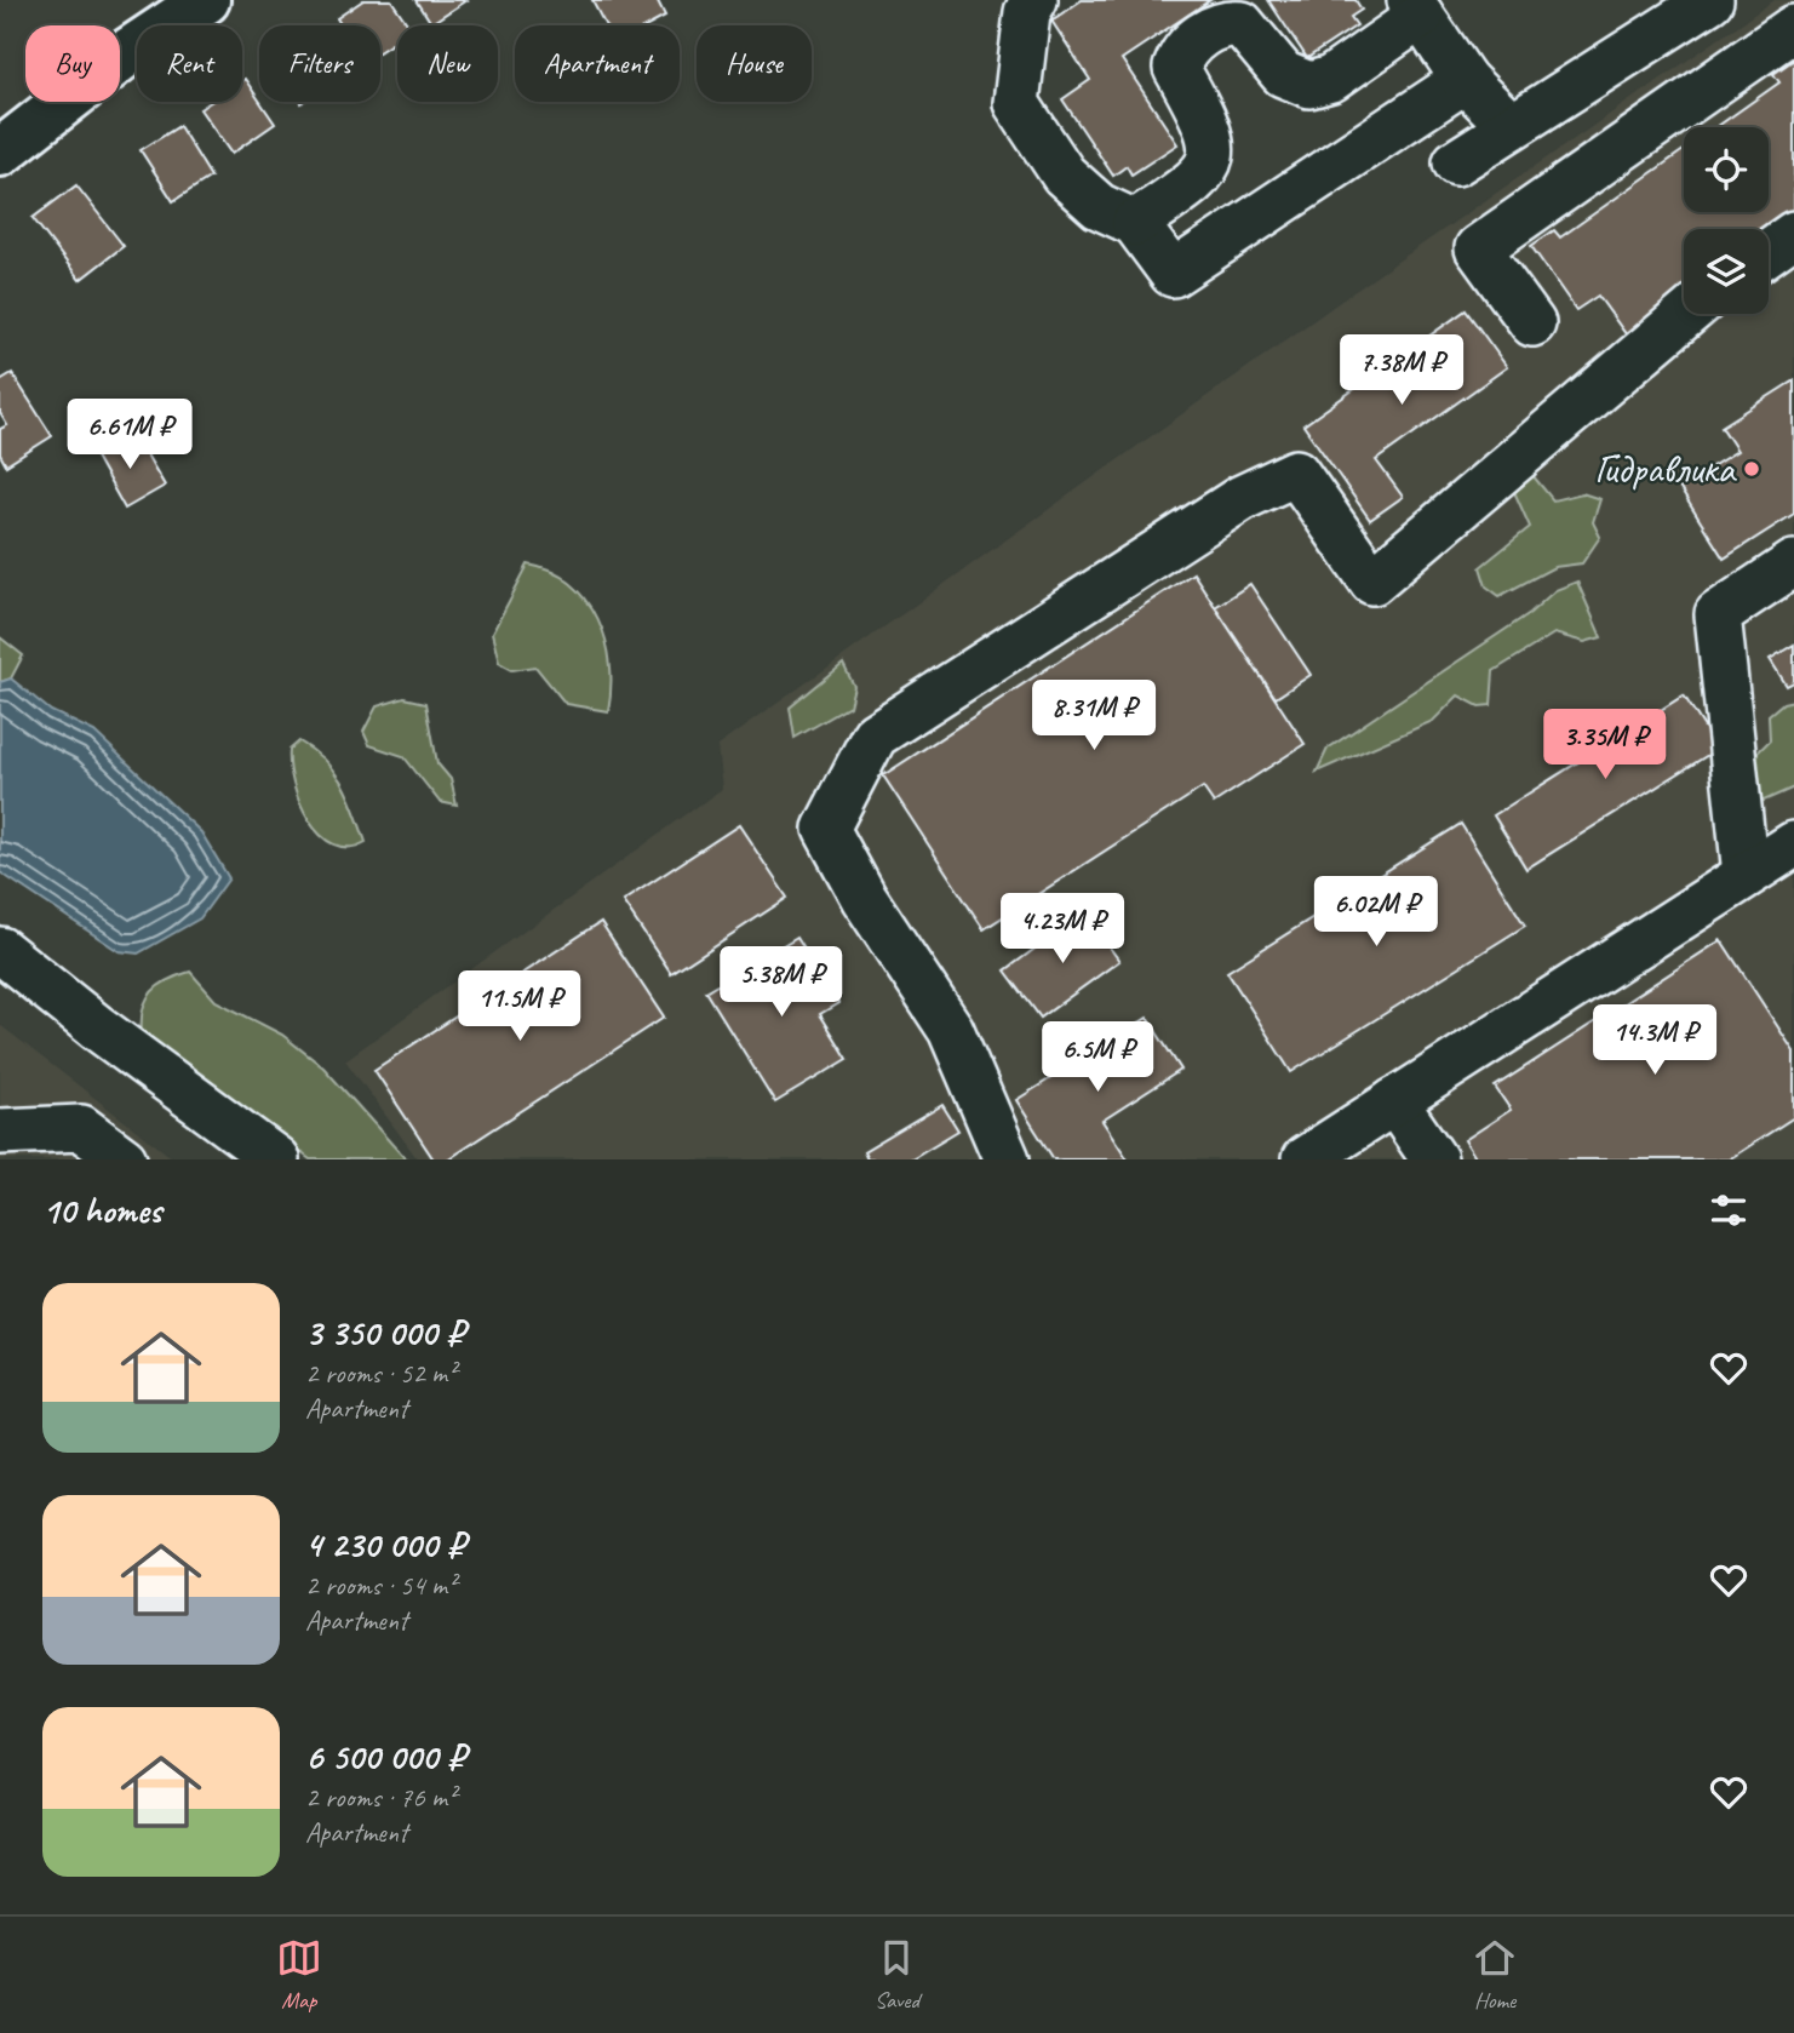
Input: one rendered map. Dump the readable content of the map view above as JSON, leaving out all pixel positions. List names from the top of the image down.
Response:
{
  "places": ["Гидравлика"],
  "page": {
    "chip": [
      "Buy",
      "Rent",
      "Filters",
      "New",
      "Apartment",
      "House"
    ],
    "price": [
      "7.38M ₽",
      "6.61M ₽",
      "8.31M ₽",
      "3.35M ₽",
      "6.02M ₽",
      "4.23M ₽",
      "5.38M ₽",
      "11.5M ₽",
      "14.3M ₽",
      "6.5M ₽"
    ],
    "heading": "10 homes",
    "list": [
      {
        "name": "3 350 000 ₽",
        "note": "2 rooms · 52 m² · Apartment"
      },
      {
        "name": "4 230 000 ₽",
        "note": "2 rooms · 54 m² · Apartment"
      },
      {
        "name": "6 500 000 ₽",
        "note": "2 rooms · 76 m² · Apartment"
      }
    ],
    "tabs": ["Map", "Saved", "Home"]
  }
}
